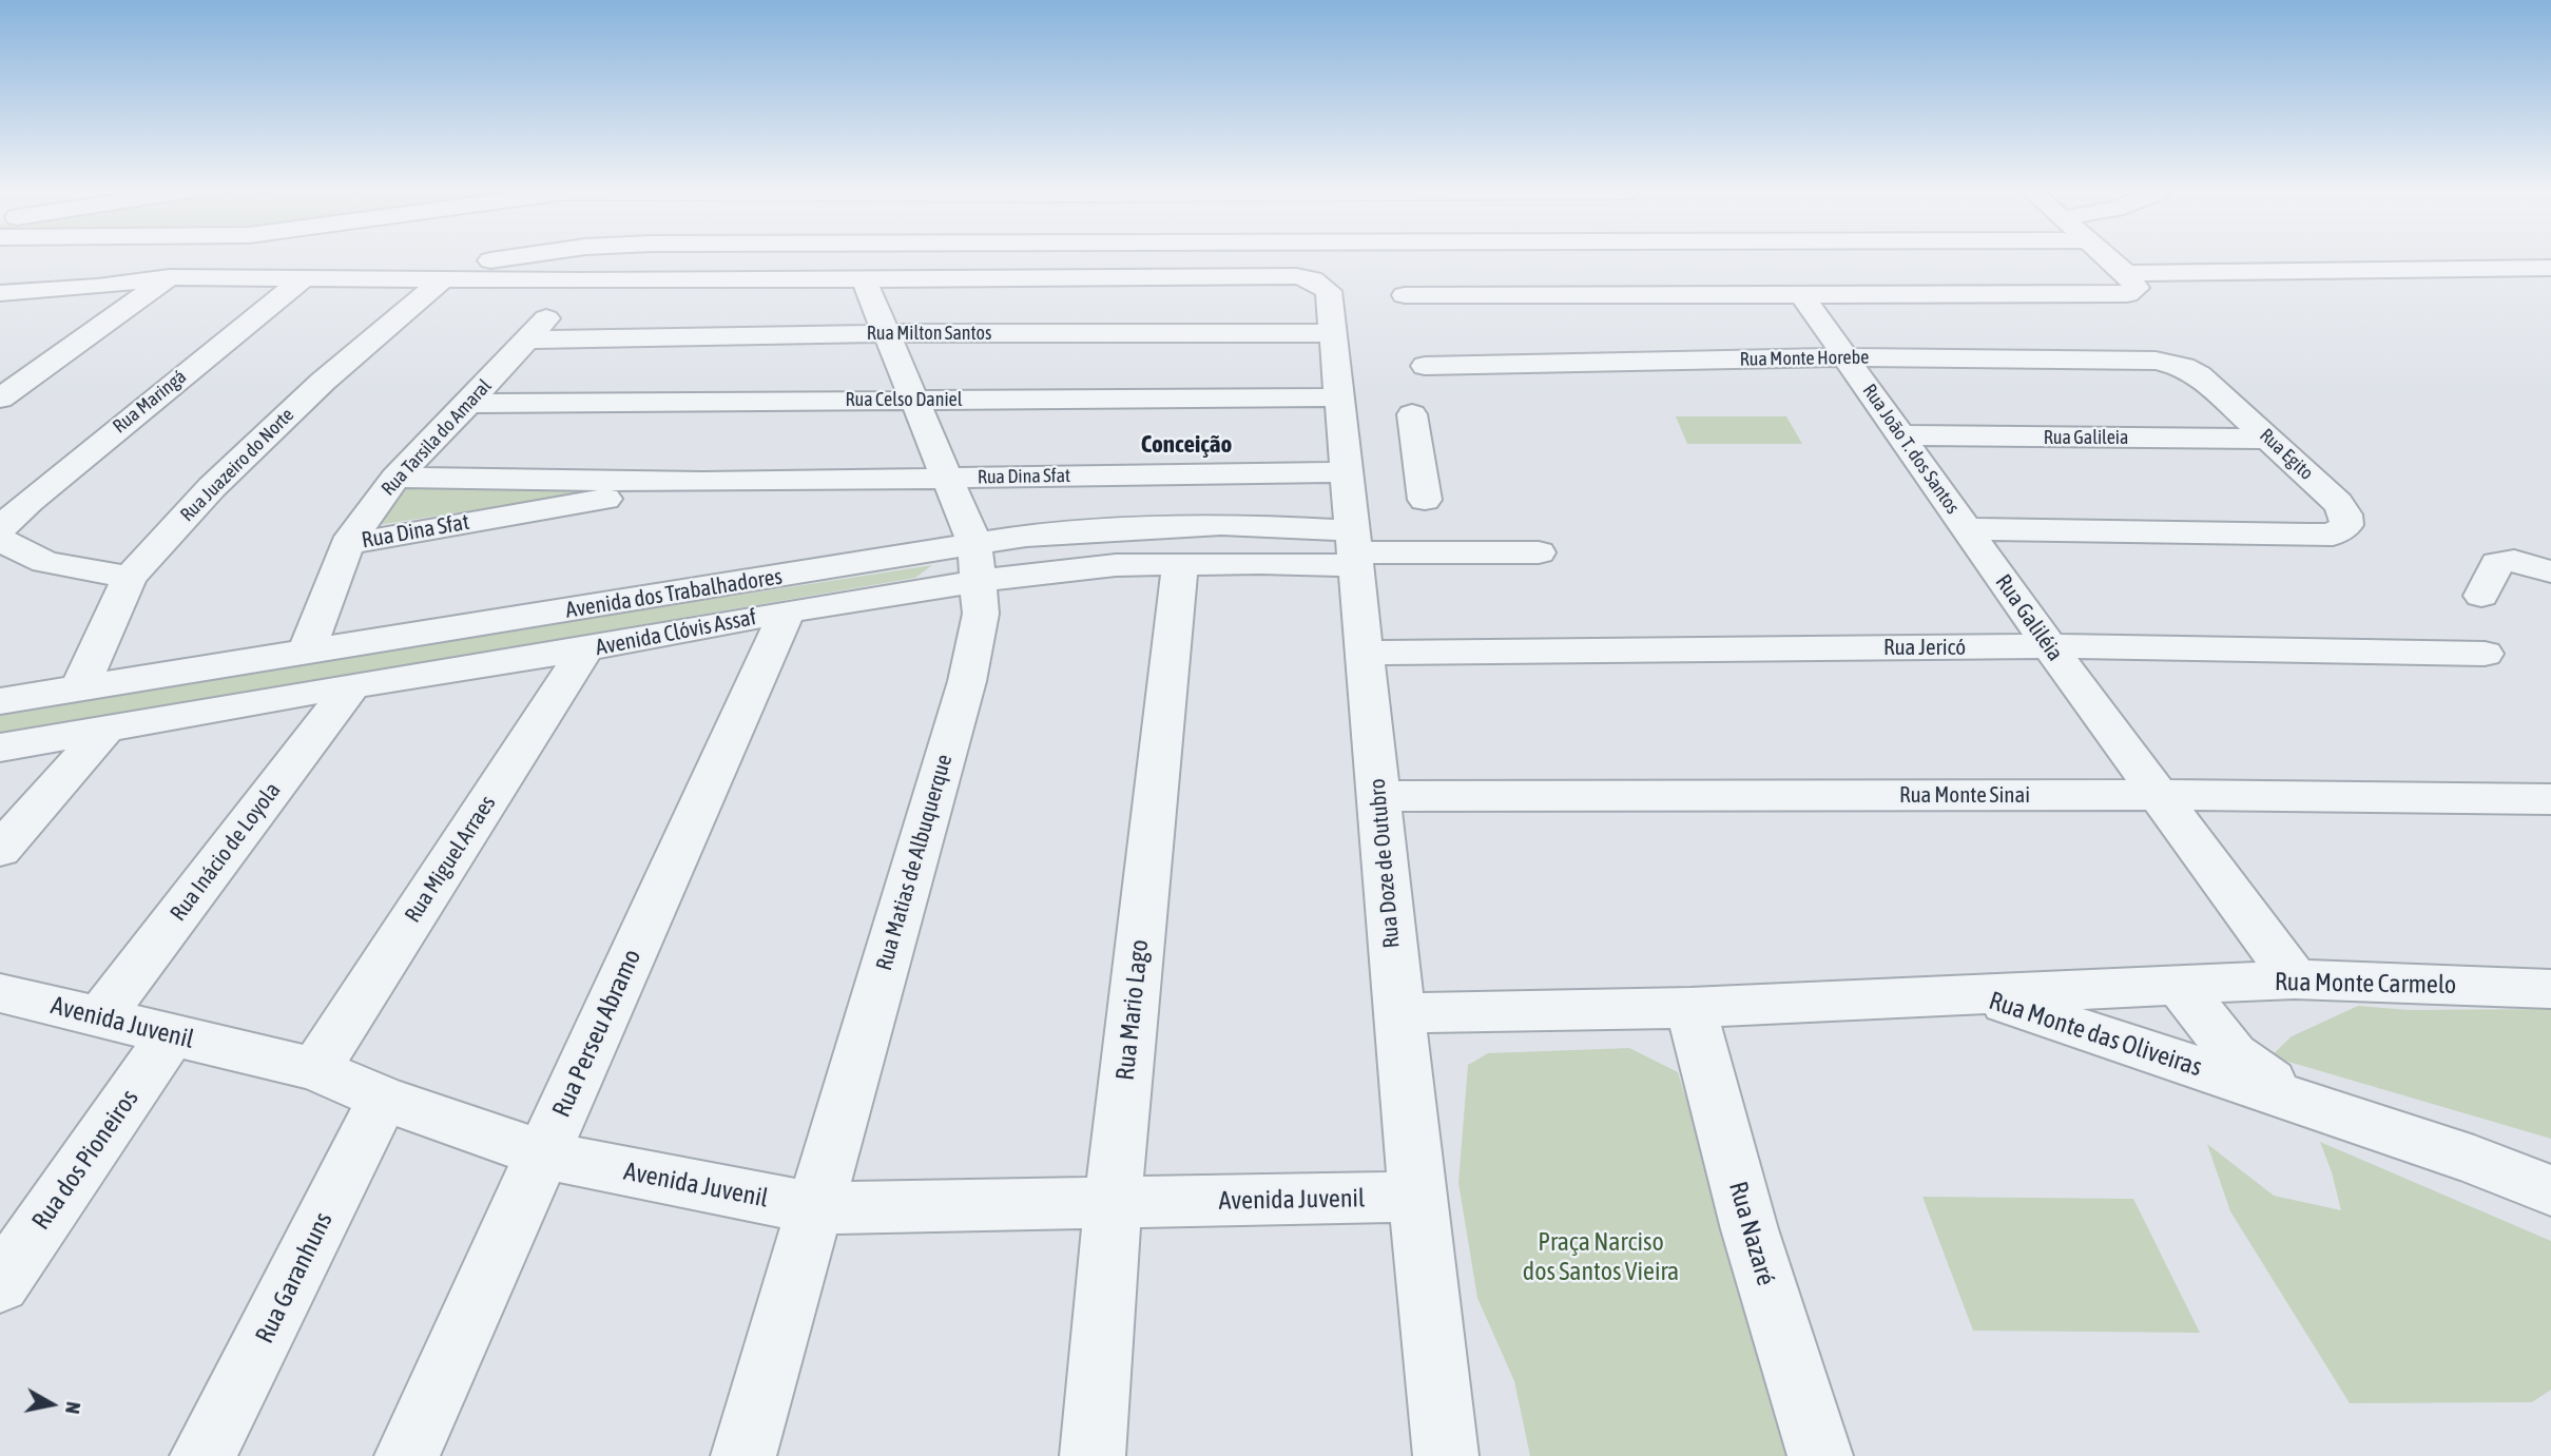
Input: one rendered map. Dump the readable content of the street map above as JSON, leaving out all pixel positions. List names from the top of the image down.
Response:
{
  "streets": {
    "street": [
      "Rua Milton Santos",
      "Rua Monte Horebe",
      "Rua Celso Daniel",
      "Rua Maringá",
      "Rua Tarsila do Amaral",
      "Rua Galileia",
      "Rua João T. dos Santos",
      "Rua Egito",
      "Rua Juazeiro do Norte",
      "Rua Dina Sfat",
      "Avenida dos Trabalhadores",
      "Rua Galiléia",
      "Avenida Clóvis Assaf",
      "Rua Jericó",
      "Rua Monte Sinai",
      "Rua Inácio de Loyola",
      "Rua Miguel Arraes",
      "Rua Matias de Albuquerque",
      "Rua Doze de Outubro",
      "Rua Monte Carmelo",
      "Rua Mario Lago",
      "Avenida Juvenil",
      "Rua Perseu Abramo",
      "Rua Monte das Oliveiras",
      "Rua dos Pioneiros",
      "Rua Nazaré",
      "Rua Garanhuns"
    ]
  },
  "crossings": [
    ["Rua Milton Santos", "Rua Tarsila do Amaral"],
    ["Rua Milton Santos", "Rua Matias de Albuquerque"],
    ["Rua Milton Santos", "Rua Doze de Outubro"],
    ["Rua Monte Horebe", "Rua João T. dos Santos"],
    ["Rua Monte Horebe", "Rua Egito"],
    ["Rua Celso Daniel", "Rua Tarsila do Amaral"],
    ["Rua Celso Daniel", "Rua Matias de Albuquerque"],
    ["Rua Celso Daniel", "Rua Doze de Outubro"],
    ["Rua Tarsila do Amaral", "Rua Dina Sfat"],
    ["Rua Tarsila do Amaral", "Avenida dos Trabalhadores"],
    ["Rua Galileia", "Rua João T. dos Santos"],
    ["Rua Galileia", "Rua Egito"],
    ["Rua João T. dos Santos", "Rua Egito"],
    ["Rua João T. dos Santos", "Rua Galiléia"],
    ["Rua Egito", "Rua Galiléia"],
    ["Rua Juazeiro do Norte", "Avenida dos Trabalhadores"],
    ["Rua Dina Sfat", "Rua Matias de Albuquerque"],
    ["Rua Dina Sfat", "Rua Doze de Outubro"],
    ["Avenida dos Trabalhadores", "Avenida Clóvis Assaf"],
    ["Avenida dos Trabalhadores", "Rua Matias de Albuquerque"],
    ["Avenida dos Trabalhadores", "Rua Doze de Outubro"],
    ["Rua Galiléia", "Rua Jericó"],
    ["Rua Galiléia", "Rua Monte Sinai"],
    ["Rua Galiléia", "Rua Monte Carmelo"],
    ["Avenida Clóvis Assaf", "Rua Inácio de Loyola"],
    ["Avenida Clóvis Assaf", "Rua Miguel Arraes"],
    ["Avenida Clóvis Assaf", "Rua Matias de Albuquerque"],
    ["Avenida Clóvis Assaf", "Rua Doze de Outubro"],
    ["Avenida Clóvis Assaf", "Rua Mario Lago"],
    ["Avenida Clóvis Assaf", "Rua Perseu Abramo"],
    ["Rua Jericó", "Rua Doze de Outubro"],
    ["Rua Monte Sinai", "Rua Doze de Outubro"],
    ["Rua Inácio de Loyola", "Avenida Juvenil"],
    ["Rua Miguel Arraes", "Avenida Juvenil"],
    ["Rua Matias de Albuquerque", "Avenida Juvenil"],
    ["Rua Doze de Outubro", "Avenida Juvenil"],
    ["Rua Doze de Outubro", "Rua Monte das Oliveiras"],
    ["Rua Monte Carmelo", "Rua Monte das Oliveiras"],
    ["Rua Mario Lago", "Avenida Juvenil"],
    ["Avenida Juvenil", "Rua Perseu Abramo"],
    ["Avenida Juvenil", "Rua dos Pioneiros"],
    ["Avenida Juvenil", "Rua Garanhuns"],
    ["Rua Monte das Oliveiras", "Rua Nazaré"]
  ],
  "districts": ["Conceição"],
  "parks": ["Praça Narciso dos Santos Vieira"],
  "north": "right"
}
